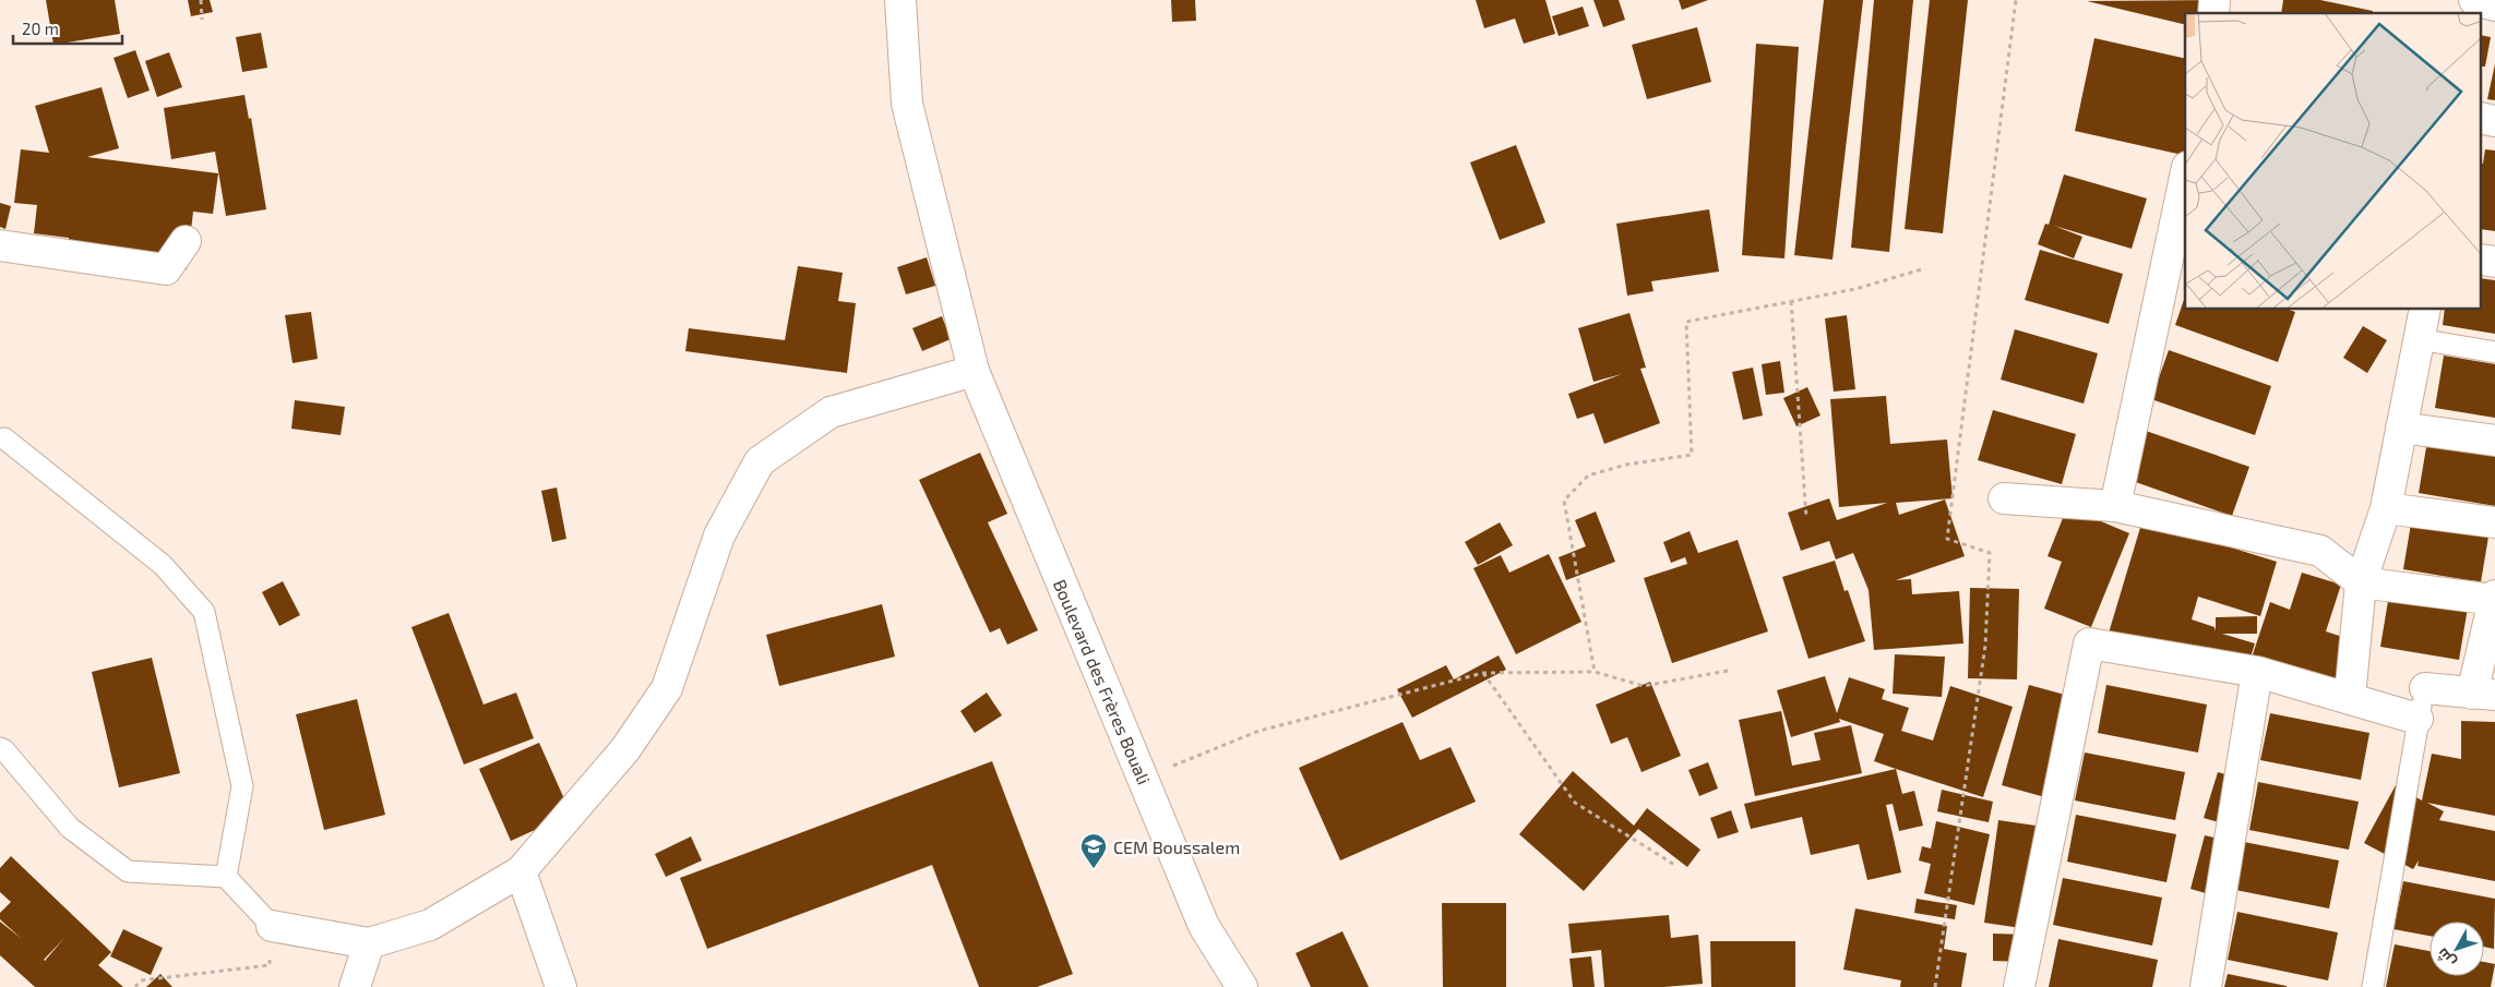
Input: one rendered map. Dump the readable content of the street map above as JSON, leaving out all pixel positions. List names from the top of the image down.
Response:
{
  "streets": {
    "street": ["Boulevard des Frères Bouali"]
  },
  "places": {
    "school or university": ["CEM Boussalem"]
  },
  "scale_bar": "20 m",
  "north": "bottom left"
}
